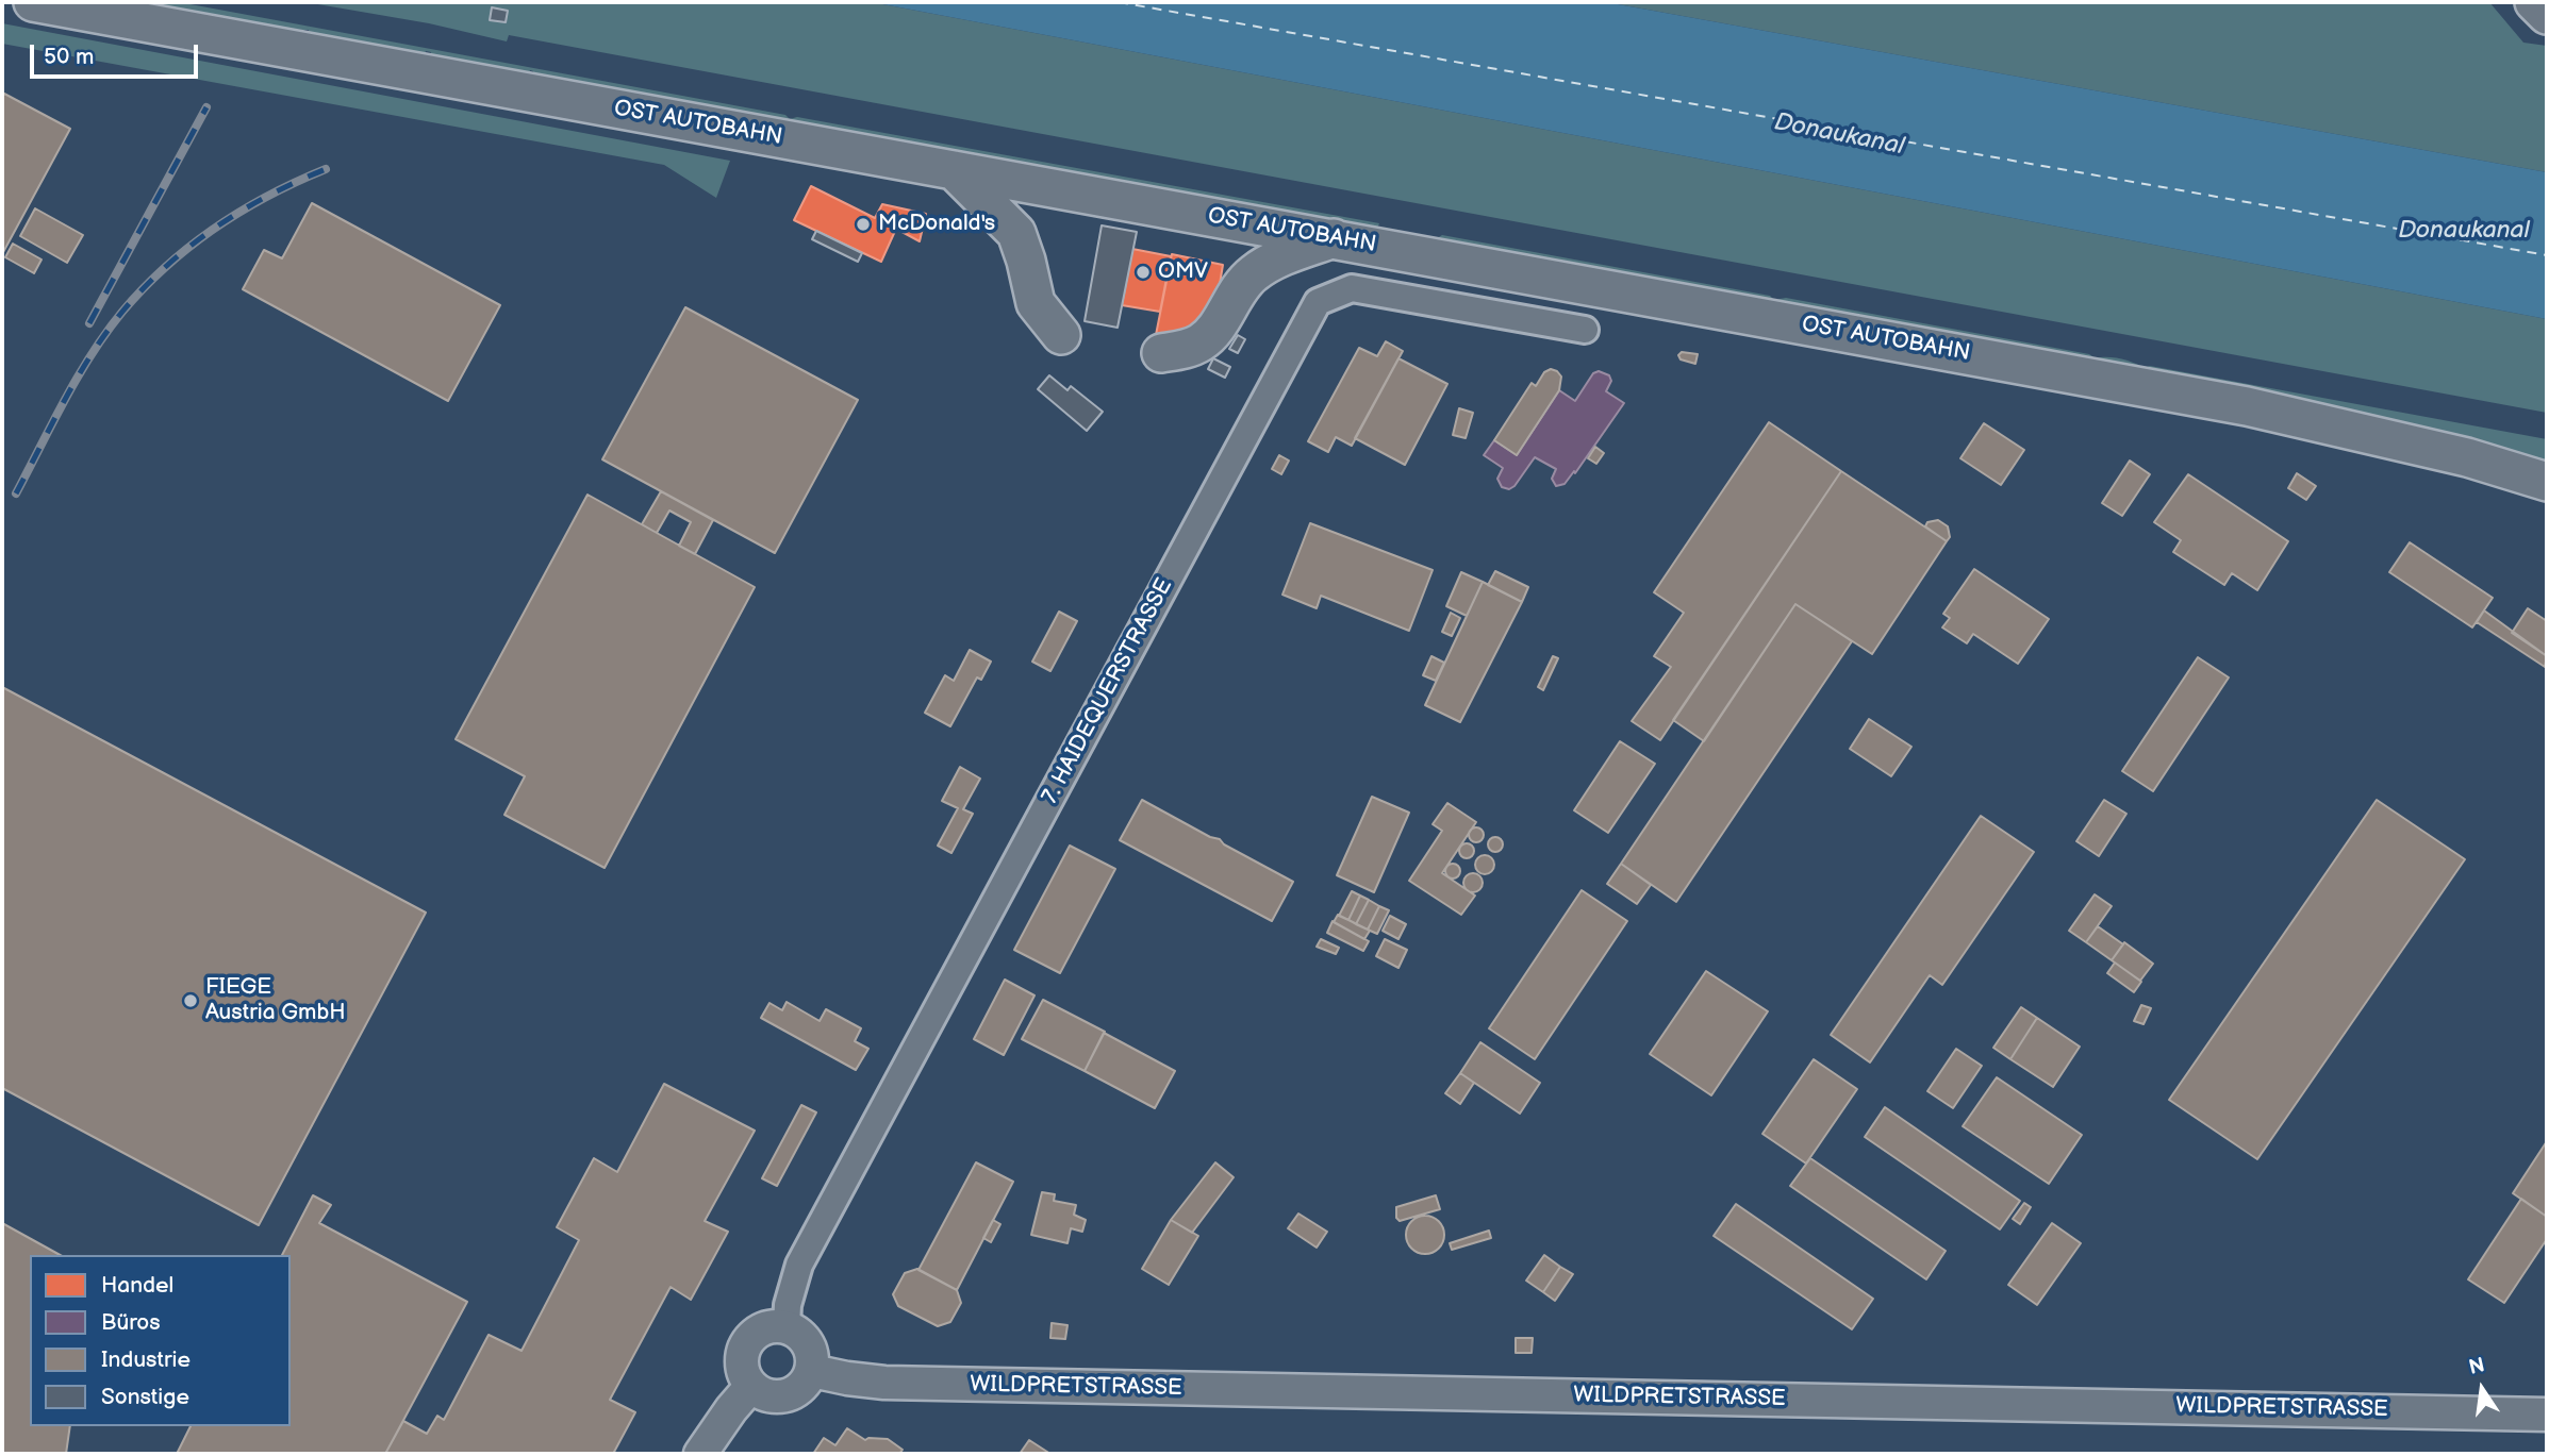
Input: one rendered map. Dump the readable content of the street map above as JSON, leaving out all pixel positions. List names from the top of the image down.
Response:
{
  "streets": {
    "highway": ["OST AUTOBAHN"],
    "main road": ["WILDPRETSTRASSE"],
    "street": ["7. HAIDEQUERSTRASSE"]
  },
  "crossings": [
    ["7. HAIDEQUERSTRASSE", "WILDPRETSTRASSE"]
  ],
  "water": ["Donaukanal"],
  "places": ["McDonald's", "OMV", "FIEGE Austria GmbH"],
  "legend": [
    "Handel",
    "Büros",
    "Industrie",
    "Sonstige"
  ],
  "scale_bar": "50 m",
  "north": "top"
}
